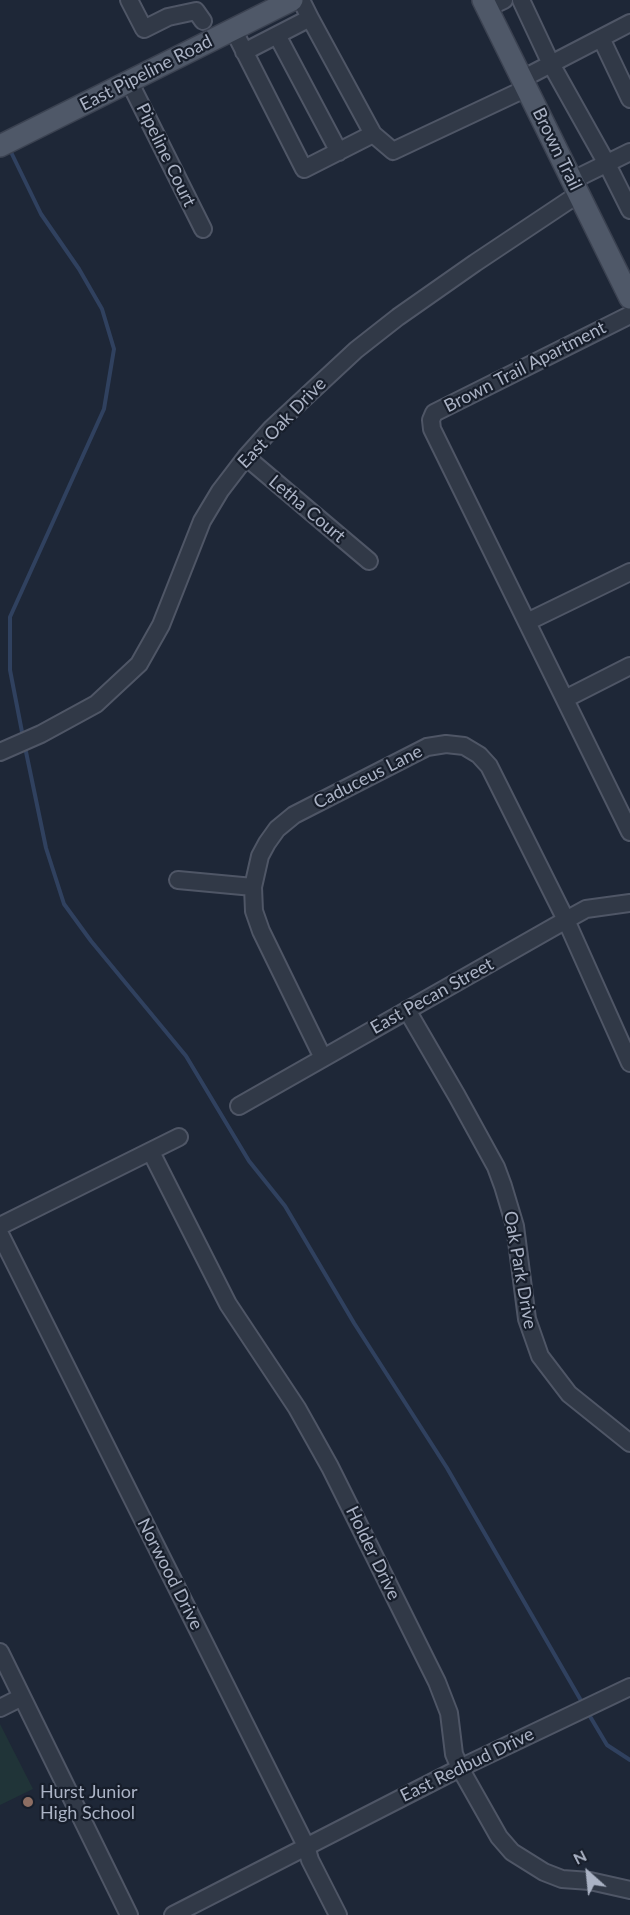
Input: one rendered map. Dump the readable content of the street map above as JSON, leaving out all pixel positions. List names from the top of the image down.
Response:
{
  "streets": {
    "main road": ["East Pipeline Road", "Brown Trail"],
    "street": [
      "Pipeline Court",
      "Brown Trail Apartment",
      "East Oak Drive",
      "Letha Court",
      "Caduceus Lane",
      "East Pecan Street",
      "Oak Park Drive",
      "Holder Drive",
      "Norwood Drive",
      "East Redbud Drive"
    ]
  },
  "crossings": [
    ["East Pipeline Road", "Pipeline Court"],
    ["Brown Trail", "East Oak Drive"],
    ["East Oak Drive", "Letha Court"],
    ["Caduceus Lane", "East Pecan Street"],
    ["East Pecan Street", "Oak Park Drive"],
    ["Holder Drive", "East Redbud Drive"],
    ["Norwood Drive", "East Redbud Drive"]
  ],
  "places": ["Hurst Junior High School"],
  "north": "top left"
}
